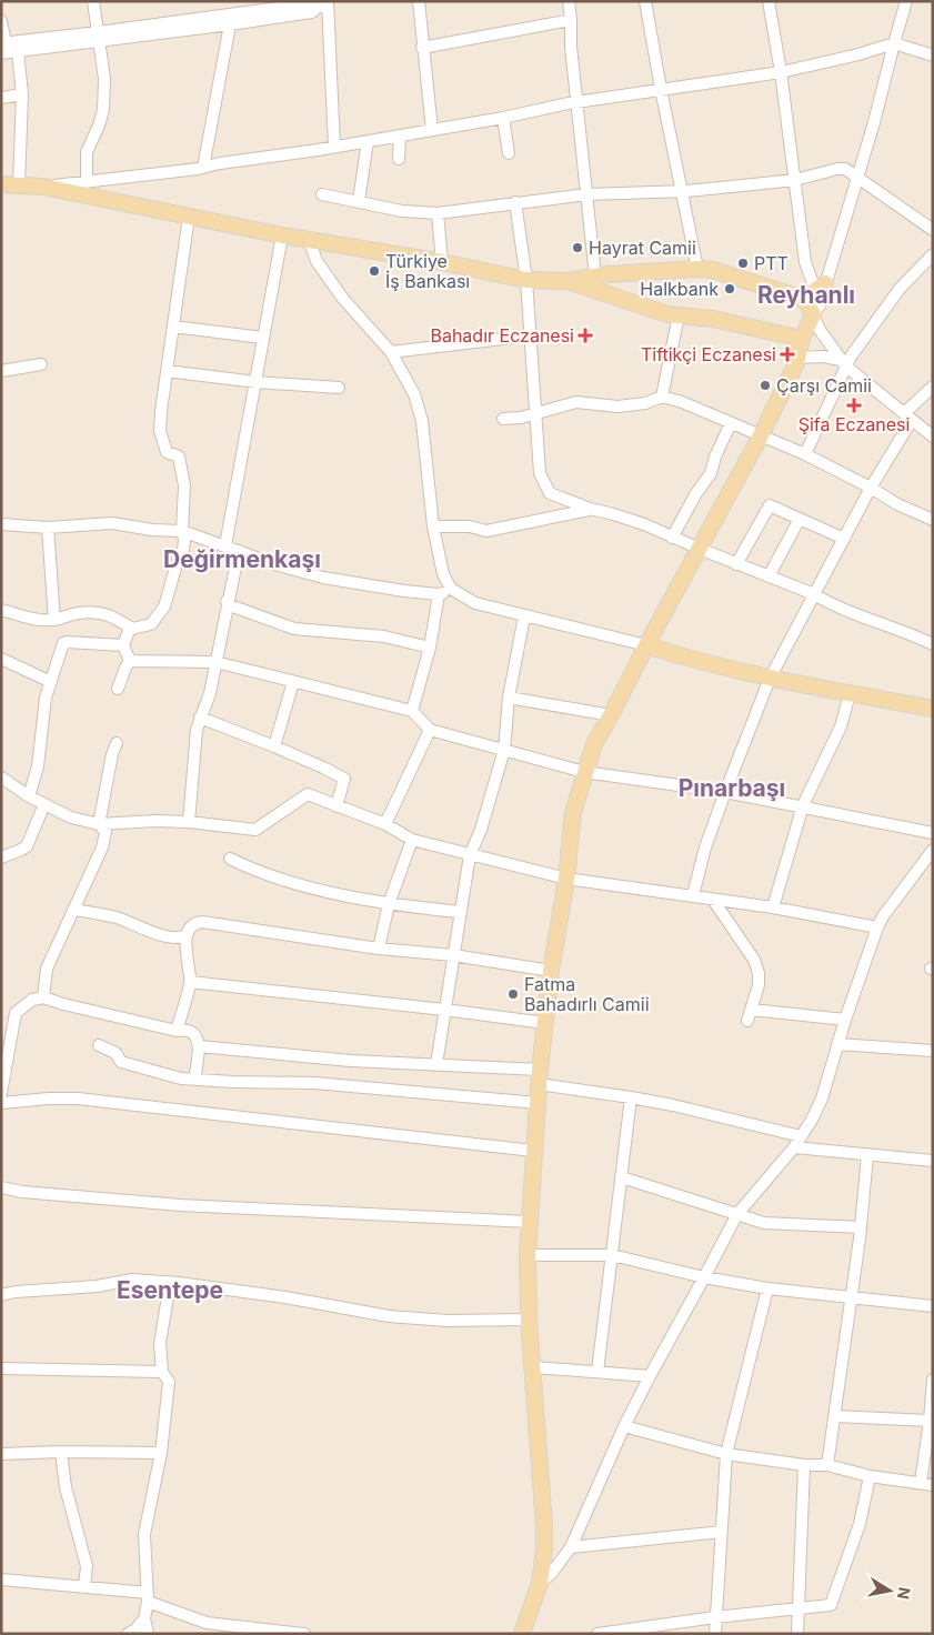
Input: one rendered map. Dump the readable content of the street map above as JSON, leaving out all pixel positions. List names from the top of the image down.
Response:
{
  "districts": [
    "Reyhanlı",
    "Değirmenkaşı",
    "Pınarbaşı",
    "Esentepe"
  ],
  "places": {
    "other": [
      "Hayrat Camii",
      "PTT",
      "Türkiye İş Bankası",
      "Halkbank",
      "Çarşı Camii",
      "Fatma Bahadırlı Camii"
    ],
    "health": ["Bahadır Eczanesi", "Tiftikçi Eczanesi", "Şifa Eczanesi"]
  },
  "north": "right"
}
